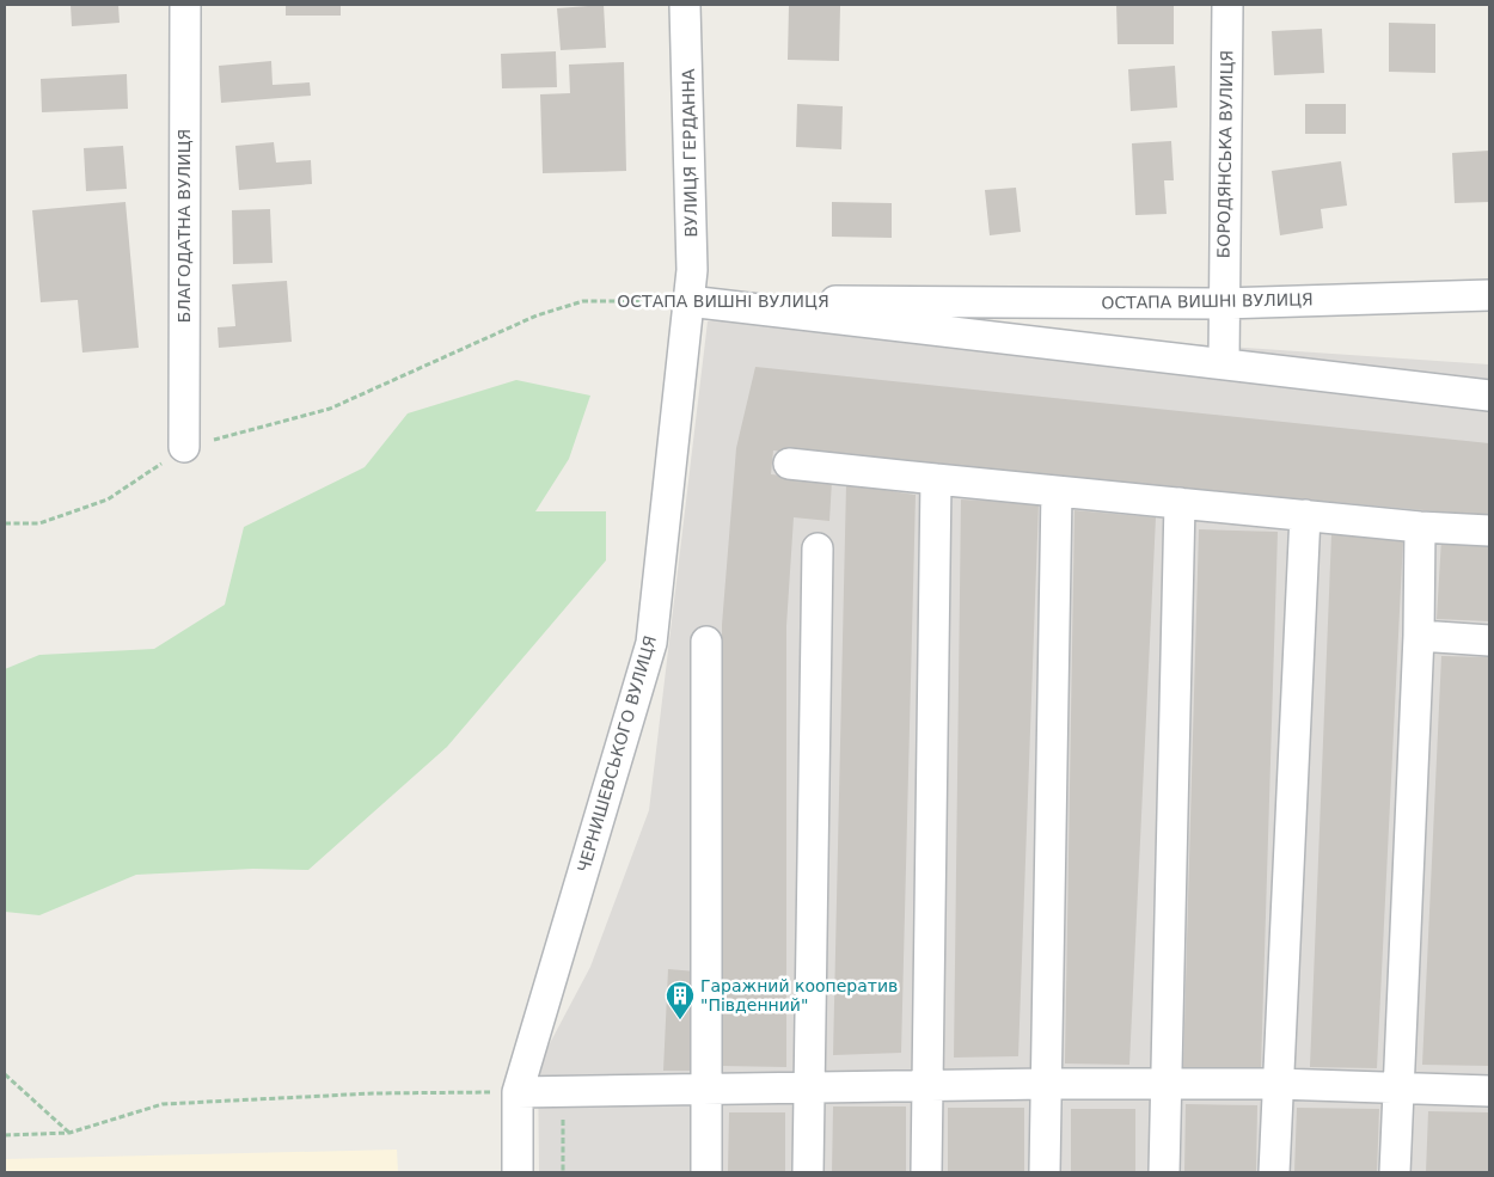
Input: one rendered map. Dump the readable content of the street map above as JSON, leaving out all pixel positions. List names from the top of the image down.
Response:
{
  "streets": {
    "street": [
      "ВУЛИЦЯ ГЕРДАННА",
      "БОРОДЯНСЬКА ВУЛИЦЯ",
      "БЛАГОДАТНА ВУЛИЦЯ",
      "ОСТАПА ВИШНІ ВУЛИЦЯ",
      "ЧЕРНИШЕВСЬКОГО ВУЛИЦЯ"
    ]
  },
  "crossings": [
    ["ВУЛИЦЯ ГЕРДАННА", "ОСТАПА ВИШНІ ВУЛИЦЯ"],
    ["ВУЛИЦЯ ГЕРДАННА", "ЧЕРНИШЕВСЬКОГО ВУЛИЦЯ"],
    ["БОРОДЯНСЬКА ВУЛИЦЯ", "ОСТАПА ВИШНІ ВУЛИЦЯ"],
    ["БЛАГОДАТНА ВУЛИЦЯ", "ОСТАПА ВИШНІ ВУЛИЦЯ"],
    ["ОСТАПА ВИШНІ ВУЛИЦЯ", "ЧЕРНИШЕВСЬКОГО ВУЛИЦЯ"]
  ],
  "places": {
    "building": ["Гаражний кооператив \"Південний\""]
  }
}
